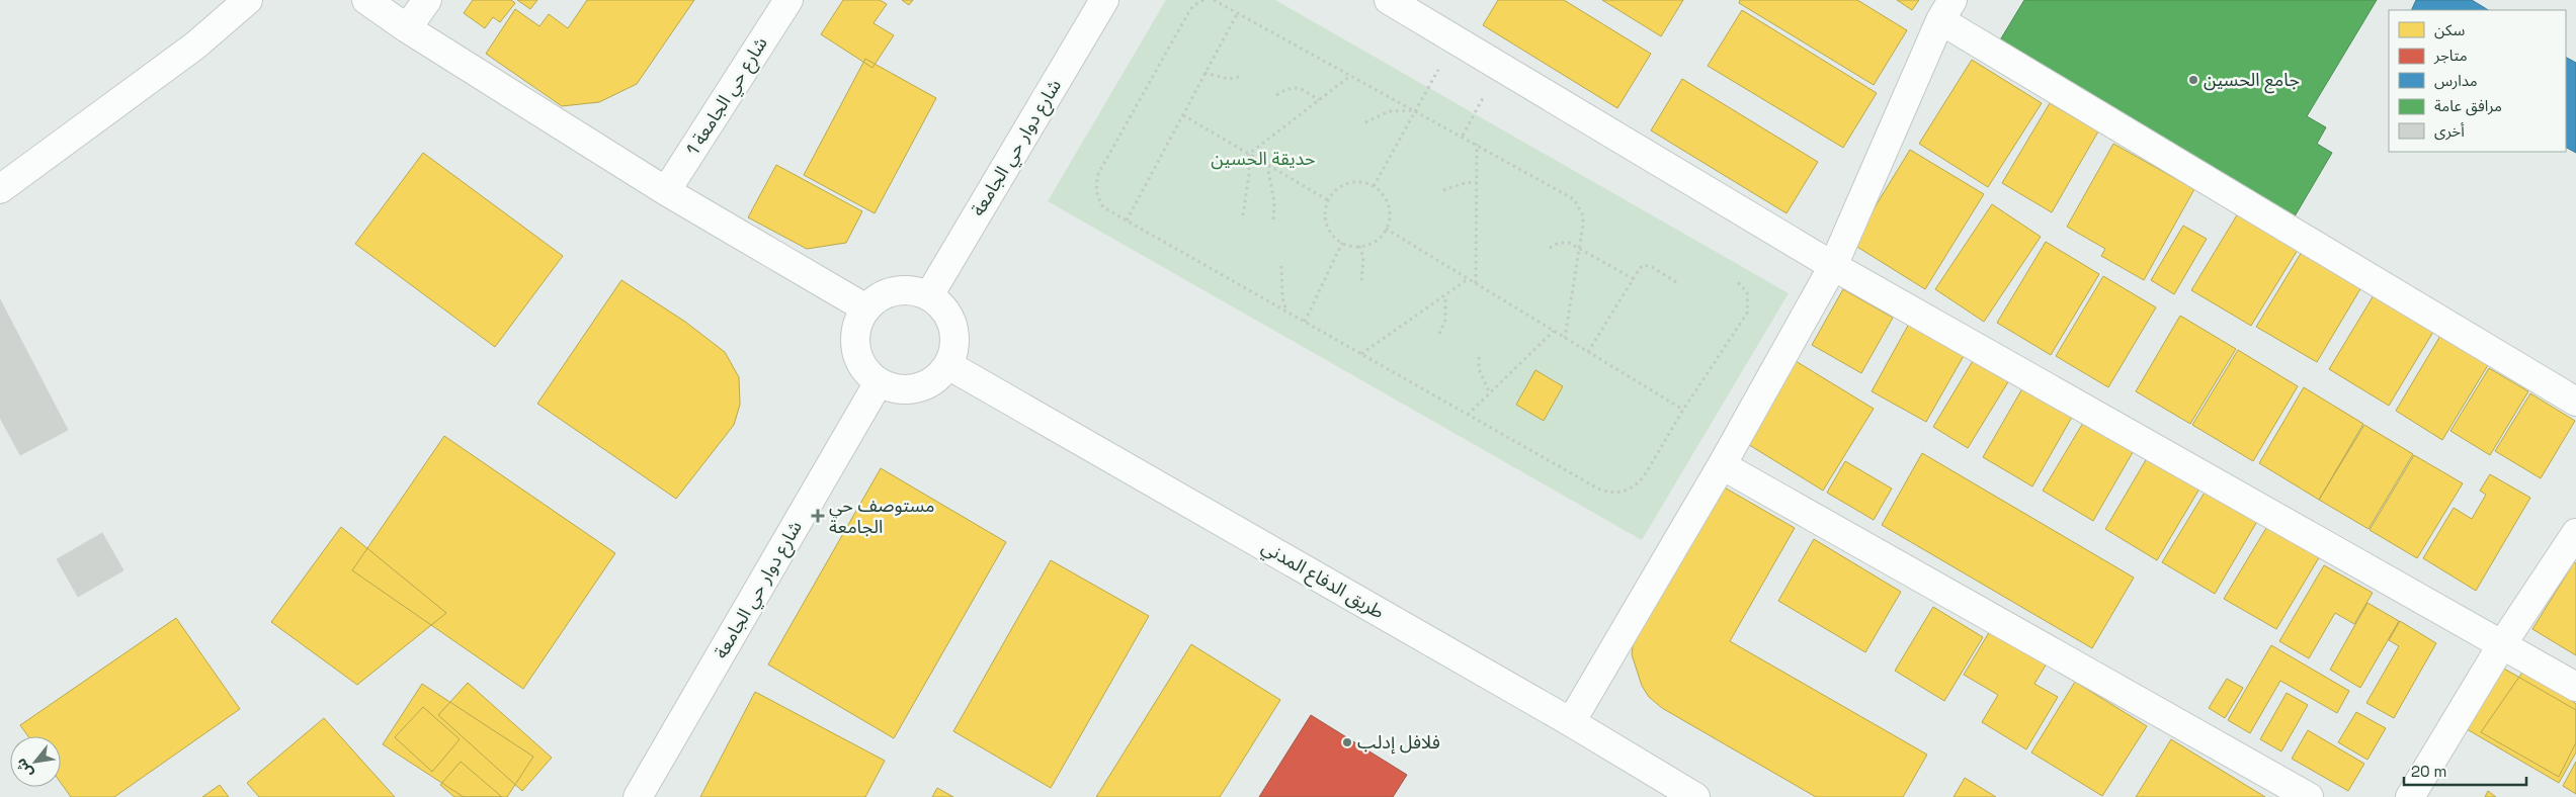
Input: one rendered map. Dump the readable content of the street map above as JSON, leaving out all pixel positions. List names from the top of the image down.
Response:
{
  "streets": {
    "street": ["شارع حي الجامعة 1", "شارع دوار حي الجامعة", "طريق الدفاع المدني"]
  },
  "crossings": [
    ["شارع دوار حي الجامعة", "طريق الدفاع المدني"]
  ],
  "parks": ["حديقة الحسين"],
  "places": {
    "other": ["جامع الحسين", "فلافل إدلب"],
    "health": ["مستوصف حي الجامعة"]
  },
  "legend": [
    "سكن",
    "متاجر",
    "مدارس",
    "مرافق عامة",
    "أخرى"
  ],
  "scale_bar": "20 m",
  "north": "bottom left"
}
